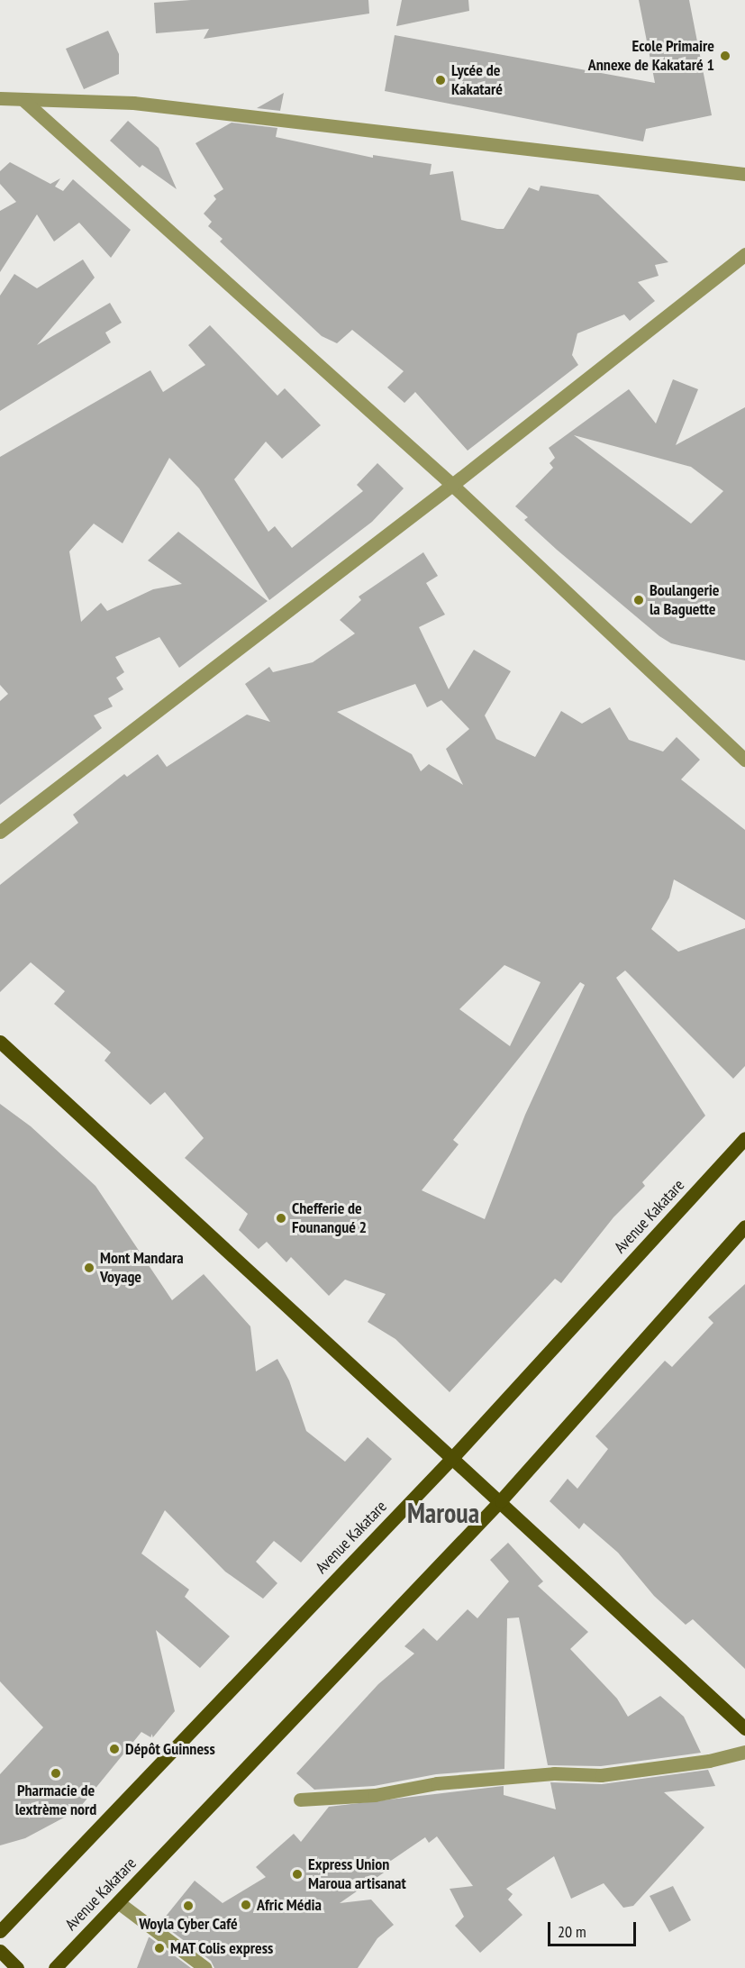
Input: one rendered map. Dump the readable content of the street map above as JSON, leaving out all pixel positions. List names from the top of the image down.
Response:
{
  "streets": {
    "main road": ["Avenue Kakatare"]
  },
  "districts": ["Maroua"],
  "places": [
    "Ecole Primaire Annexe de Kakataré 1",
    "Lycée de Kakataré",
    "Boulangerie la Baguette",
    "Chefferie de Founangué 2",
    "Mont Mandara Voyage",
    "Dépôt Guinness",
    "Pharmacie de lextrème nord",
    "Express Union Maroua artisanat",
    "Afric Média",
    "Woyla Cyber Café",
    "MAT Colis express"
  ],
  "scale_bar": "20 m"
}
